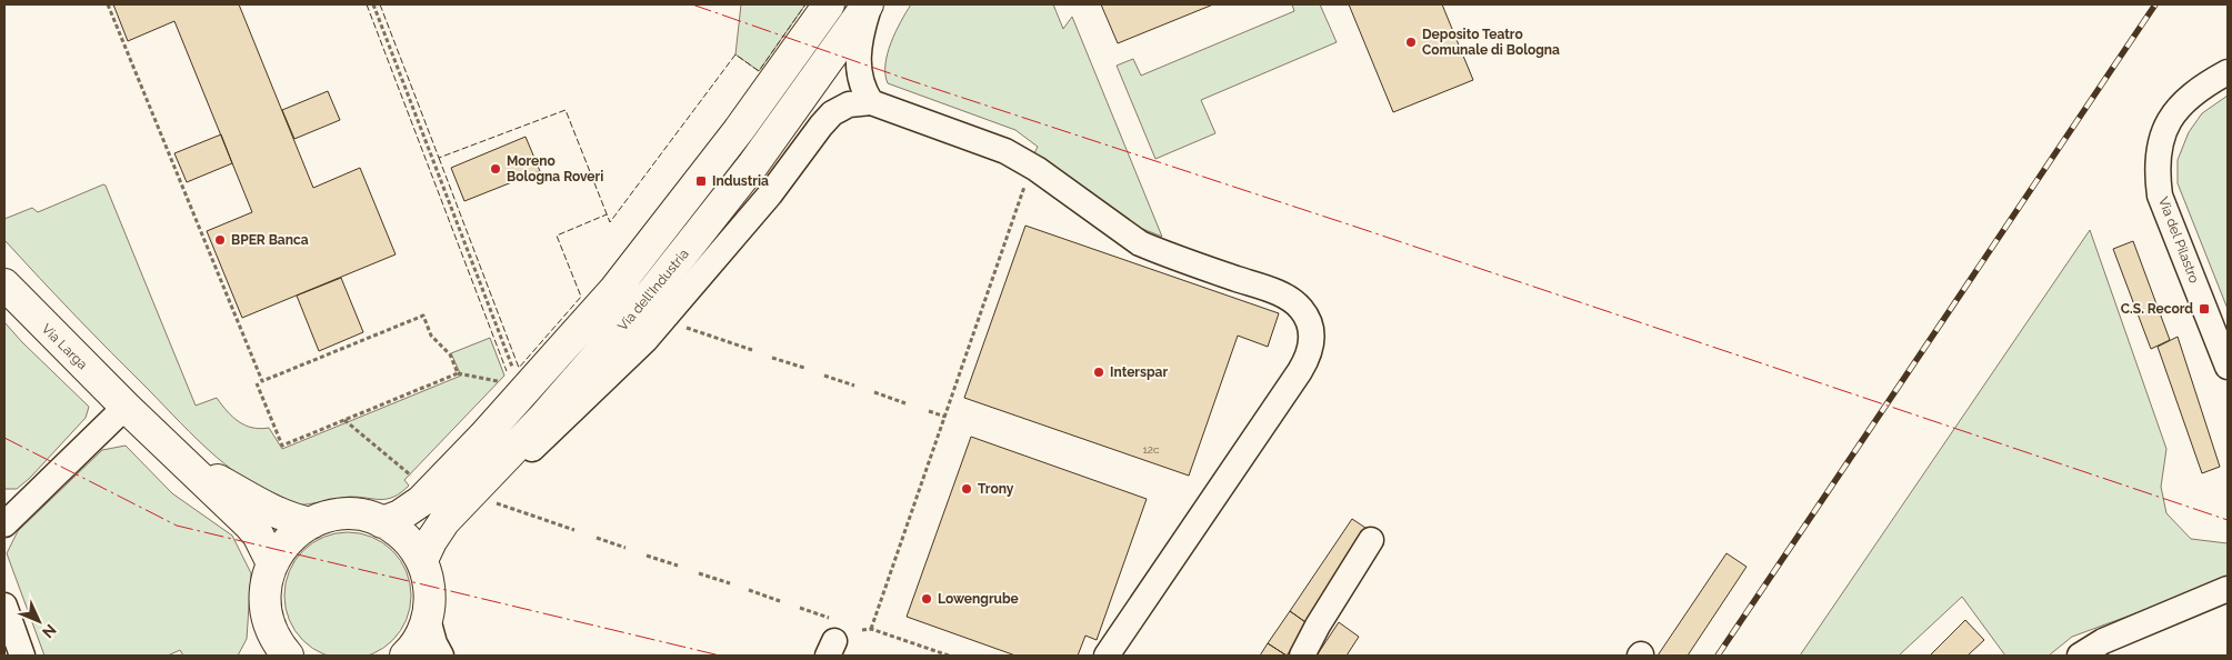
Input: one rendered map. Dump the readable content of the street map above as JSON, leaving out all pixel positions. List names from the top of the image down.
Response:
{
  "streets": {
    "main road": ["Via dell'Industria", "Via Larga"],
    "street": ["Via del Pilastro"]
  },
  "places": {
    "other": [
      "Deposito Teatro Comunale di Bologna",
      "Moreno Bologna Roveri",
      "BPER Banca",
      "Interspar",
      "Trony",
      "Lowengrube"
    ],
    "transit": ["Industria", "C.S. Record"]
  },
  "house_numbers": ["12c"],
  "north": "bottom right"
}
